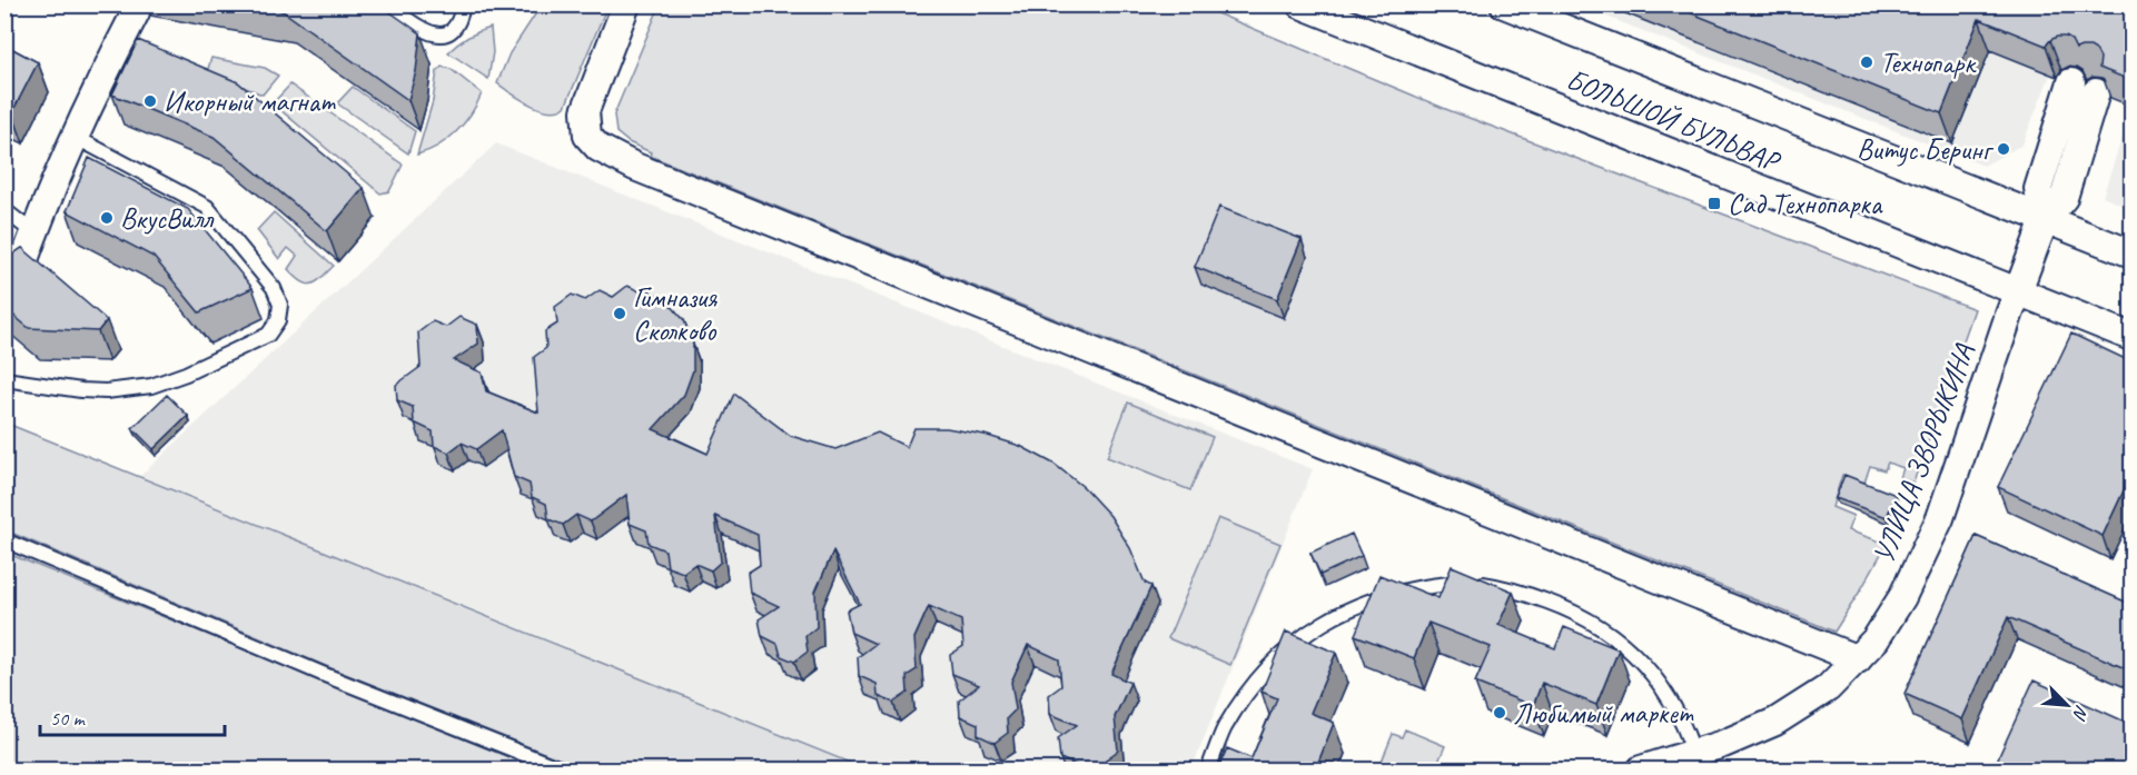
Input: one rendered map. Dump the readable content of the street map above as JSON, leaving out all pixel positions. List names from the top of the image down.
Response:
{
  "streets": {
    "street": ["БОЛЬШОЙ БУЛЬВАР", "УЛИЦА ЗВОРЫКИНА"]
  },
  "crossings": [
    ["БОЛЬШОЙ БУЛЬВАР", "УЛИЦА ЗВОРЫКИНА"]
  ],
  "places": {
    "other": [
      "Технопарк",
      "Икорный магнат",
      "Витус Беринг",
      "ВкусВилл",
      "Гимназия Сколково",
      "Любимый маркет"
    ],
    "transit": ["Сад Технопарка"]
  },
  "scale_bar": "50 m",
  "north": "bottom right"
}
